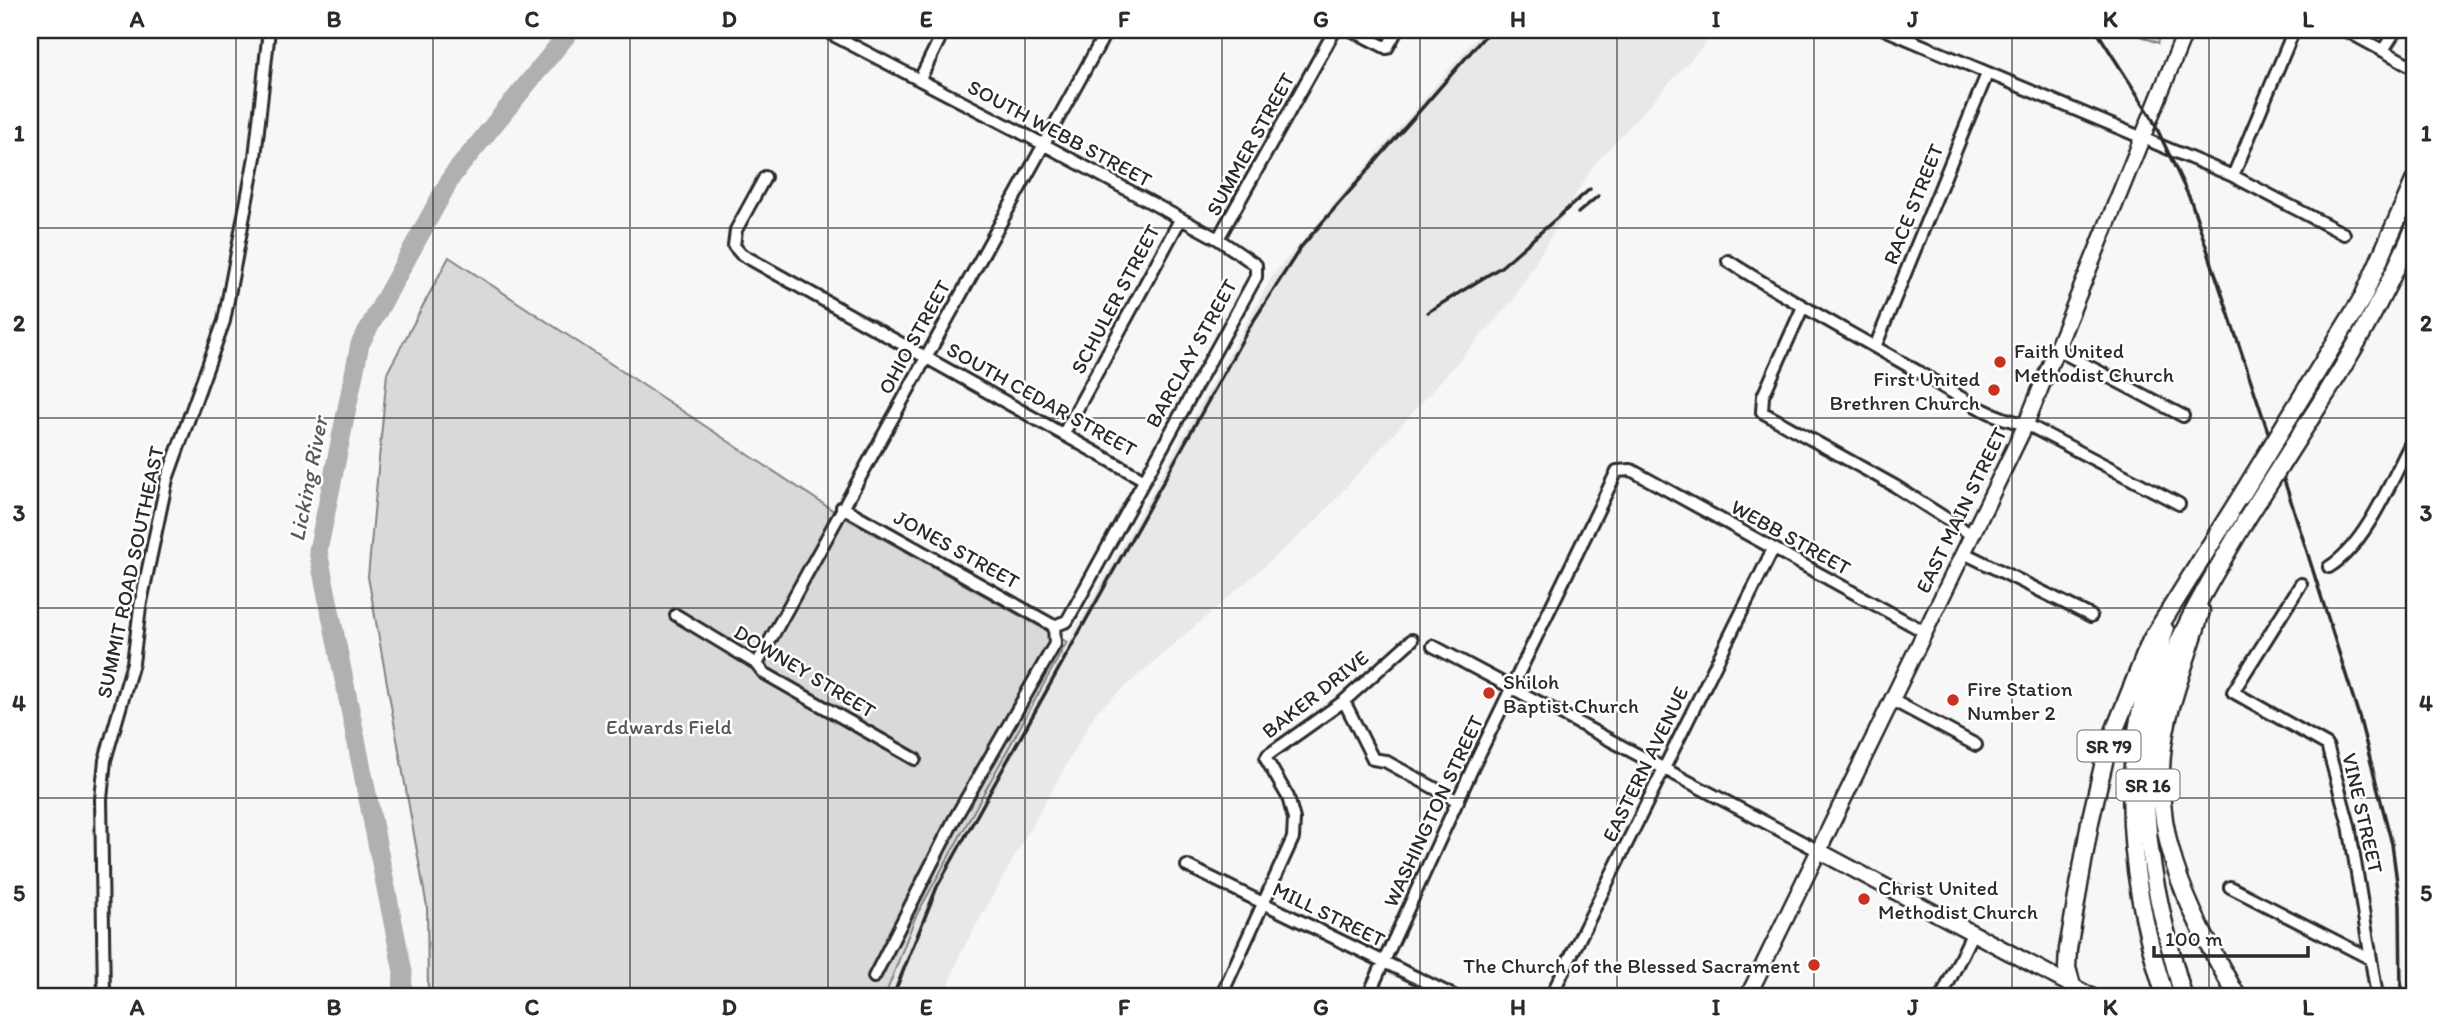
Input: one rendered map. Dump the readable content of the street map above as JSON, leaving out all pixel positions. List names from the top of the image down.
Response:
{
  "streets": {
    "highway": ["SR 79", "SR 16"],
    "main road": ["EAST MAIN STREET"],
    "street": [
      "SOUTH WEBB STREET",
      "SUMMER STREET",
      "RACE STREET",
      "SCHULER STREET",
      "OHIO STREET",
      "BARCLAY STREET",
      "SOUTH CEDAR STREET",
      "WEBB STREET",
      "JONES STREET",
      "SUMMIT ROAD SOUTHEAST",
      "DOWNEY STREET",
      "BAKER DRIVE",
      "EASTERN AVENUE",
      "WASHINGTON STREET",
      "VINE STREET",
      "MILL STREET"
    ]
  },
  "crossings": [
    ["SOUTH WEBB STREET", "SUMMER STREET"],
    ["SOUTH WEBB STREET", "SCHULER STREET"],
    ["SOUTH WEBB STREET", "OHIO STREET"],
    ["SOUTH WEBB STREET", "BARCLAY STREET"],
    ["SCHULER STREET", "SOUTH CEDAR STREET"],
    ["OHIO STREET", "SOUTH CEDAR STREET"],
    ["OHIO STREET", "JONES STREET"],
    ["OHIO STREET", "DOWNEY STREET"],
    ["BARCLAY STREET", "SOUTH CEDAR STREET"],
    ["BARCLAY STREET", "JONES STREET"],
    ["EAST MAIN STREET", "WEBB STREET"],
    ["WEBB STREET", "EASTERN AVENUE"],
    ["WEBB STREET", "WASHINGTON STREET"],
    ["BAKER DRIVE", "MILL STREET"],
    ["SR 79", "SR 16"],
    ["WASHINGTON STREET", "MILL STREET"]
  ],
  "water": ["Licking River"],
  "parks": ["Edwards Field"],
  "places": [
    "Faith United Methodist Church",
    "First United Brethren Church",
    "Shiloh Baptist Church",
    "Fire Station Number 2",
    "Christ United Methodist Church",
    "The Church of the Blessed Sacrament"
  ],
  "scale_bar": "100 m",
  "grid": {
    "columns": [
      "A",
      "B",
      "C",
      "D",
      "E",
      "F",
      "G",
      "H",
      "I",
      "J",
      "K",
      "L"
    ],
    "rows": [
      "1",
      "2",
      "3",
      "4",
      "5"
    ]
  }
}
